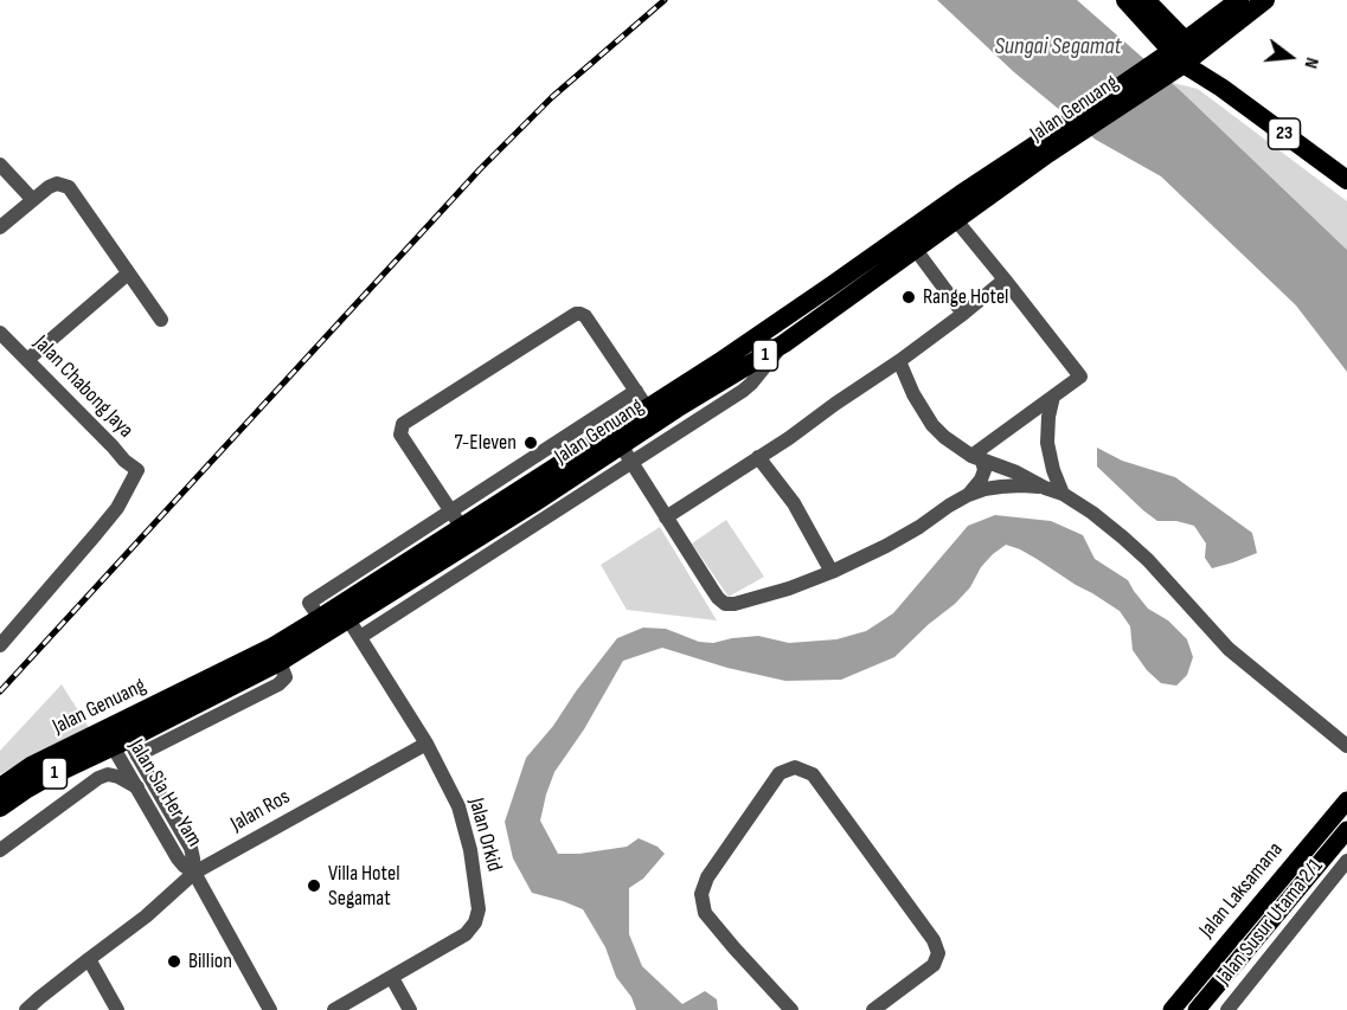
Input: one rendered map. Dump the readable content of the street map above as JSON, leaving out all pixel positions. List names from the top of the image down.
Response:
{
  "streets": {
    "highway": ["Jalan Genuang", "23", "1"],
    "main road": ["Jalan Laksamana"],
    "street": [
      "Jalan Chabong Jaya",
      "Jalan Sia Her Yam",
      "Jalan Ros",
      "Jalan Orkid",
      "Jalan Susur Utama 2/1"
    ]
  },
  "crossings": [
    ["Jalan Genuang", "23"],
    ["Jalan Genuang", "1"],
    ["Jalan Genuang", "Jalan Sia Her Yam"],
    ["Jalan Genuang", "Jalan Orkid"],
    ["23", "1"],
    ["Jalan Sia Her Yam", "Jalan Ros"],
    ["Jalan Ros", "Jalan Orkid"]
  ],
  "water": ["Sungai Segamat"],
  "places": [
    "Range Hotel",
    "7-Eleven",
    "Villa Hotel Segamat",
    "Billion"
  ],
  "north": "right"
}
